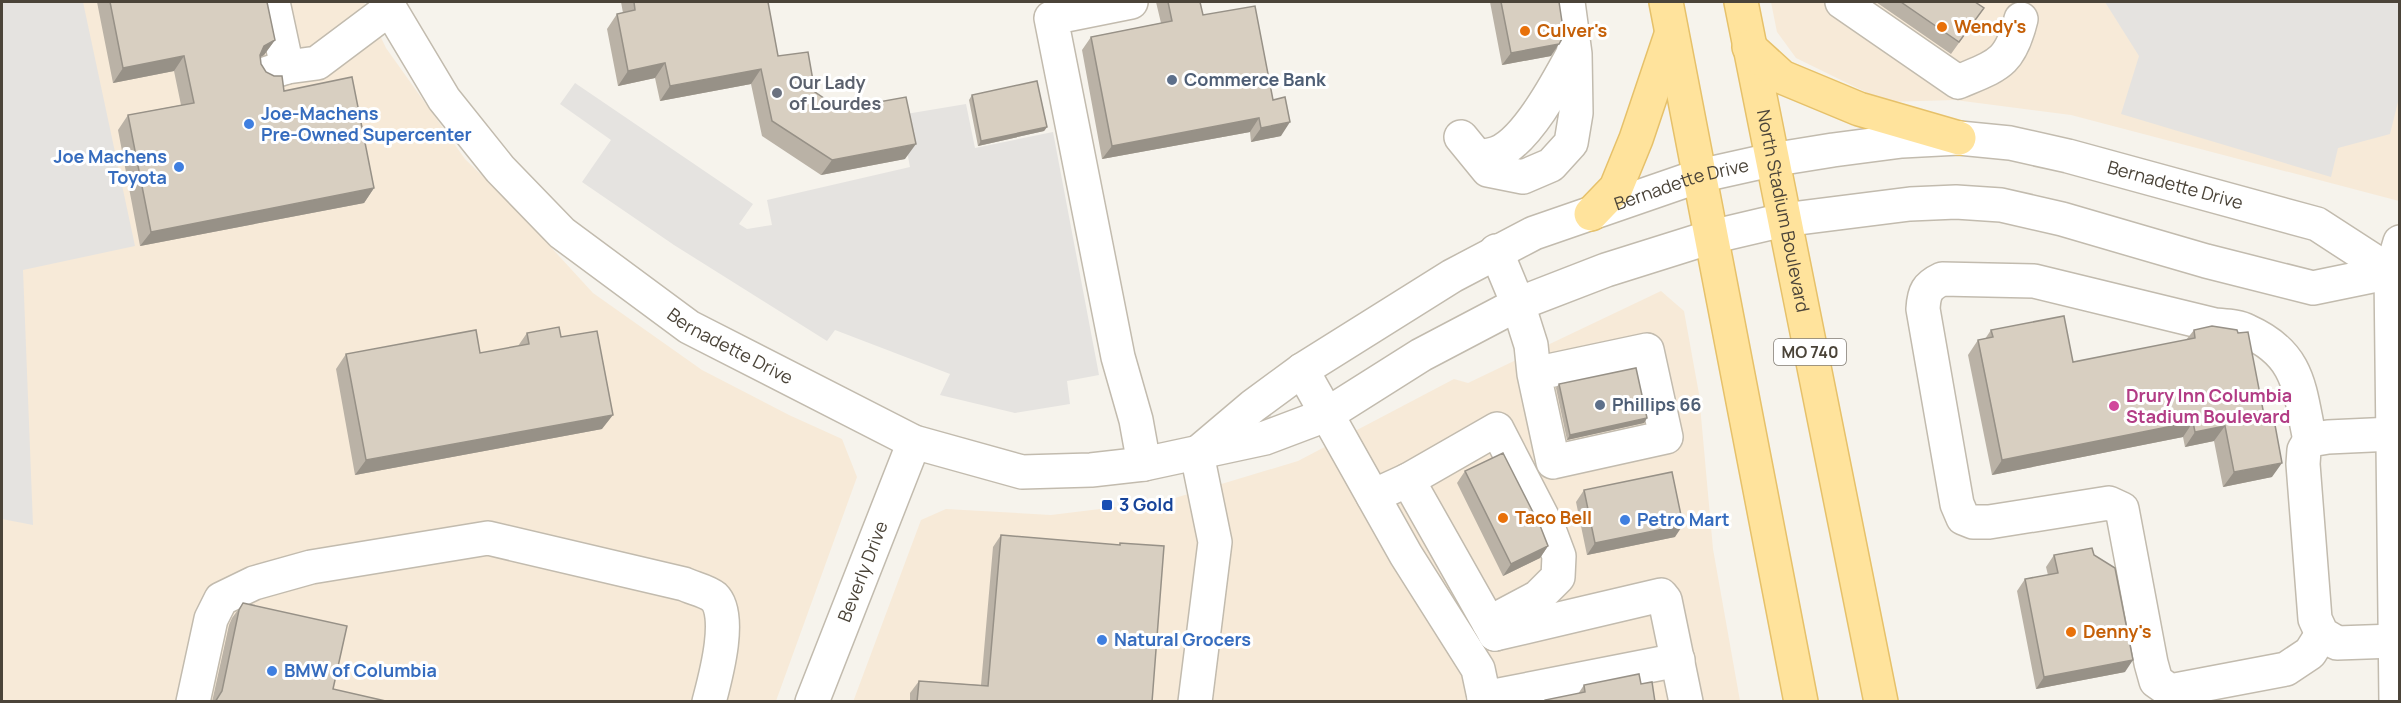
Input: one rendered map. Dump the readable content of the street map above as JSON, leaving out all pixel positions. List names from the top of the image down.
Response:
{
  "streets": {
    "main road": ["North Stadium Boulevard", "MO 740"],
    "street": ["Bernadette Drive", "Beverly Drive"]
  },
  "crossings": [
    ["Bernadette Drive", "North Stadium Boulevard"],
    ["Bernadette Drive", "Beverly Drive"]
  ],
  "places": {
    "other": [
      "Wendy's",
      "Culver's",
      "Commerce Bank",
      "Our Lady of Lourdes",
      "Joe-Machens Pre-Owned Supercenter",
      "Joe Machens Toyota",
      "Phillips 66",
      "Drury Inn Columbia Stadium Boulevard",
      "Taco Bell",
      "Petro Mart",
      "Denny's",
      "Natural Grocers",
      "BMW of Columbia"
    ],
    "transit": ["3 Gold"]
  }
}
